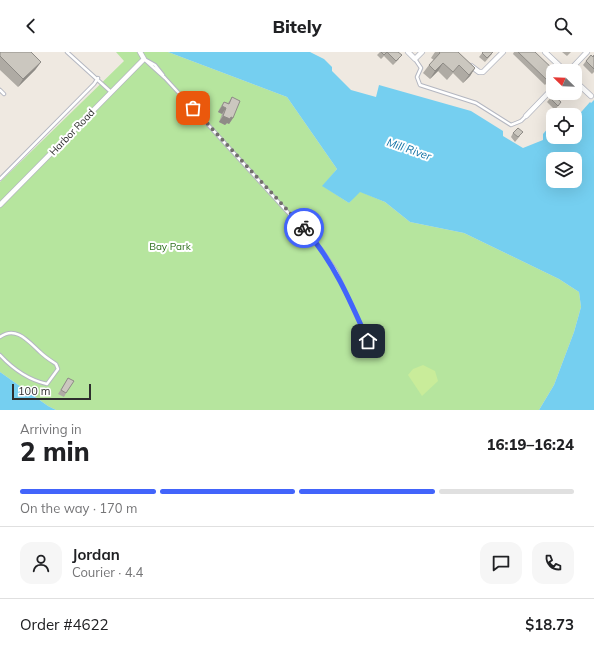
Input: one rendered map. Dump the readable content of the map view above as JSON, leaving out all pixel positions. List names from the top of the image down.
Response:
{
  "streets": {
    "street": ["Harbor Road"]
  },
  "water": ["Mill River"],
  "parks": ["Bay Park"],
  "scale_bar": "100 m",
  "north": "top left",
  "page": {
    "header": "Bitely",
    "scale": "100 m",
    "heading": ["2 min", "Arriving in", "16:19–16:24"],
    "panel": [
      "Jordan",
      "Courier · 4.4",
      "Order #4622",
      "$18.73"
    ],
    "bar": "On the way · 170 m"
  }
}
